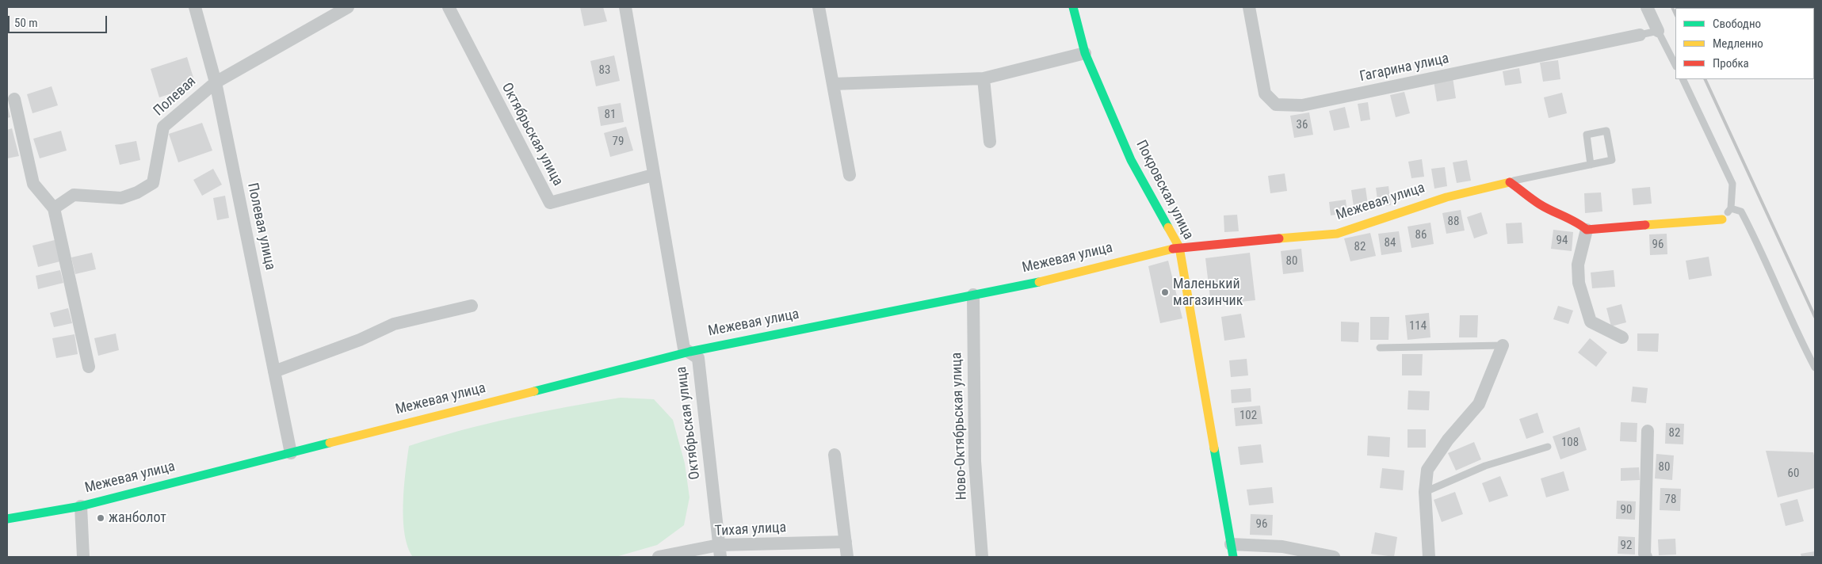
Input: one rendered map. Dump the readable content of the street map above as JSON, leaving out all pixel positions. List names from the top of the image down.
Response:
{
  "streets": {
    "street": [
      "Гагарина улица",
      "Полевая",
      "Октябрьская улица",
      "Покровская улица",
      "Межевая улица",
      "Полевая улица",
      "Ново-Октябрьская улица",
      "Тихая улица"
    ]
  },
  "crossings": [
    ["Полевая", "Полевая улица"],
    ["Октябрьская улица", "Межевая улица"],
    ["Октябрьская улица", "Тихая улица"],
    ["Покровская улица", "Межевая улица"],
    ["Межевая улица", "Полевая улица"],
    ["Межевая улица", "Ново-Октябрьская улица"]
  ],
  "places": ["Маленький магазинчик", "жанболот"],
  "house_numbers": [
    "83",
    "81",
    "36",
    "79",
    "88",
    "86",
    "94",
    "84",
    "96",
    "82",
    "80",
    "114",
    "102",
    "82",
    "108",
    "80",
    "60",
    "78",
    "90",
    "96",
    "92"
  ],
  "legend": ["Свободно", "Медленно", "Пробка"],
  "scale_bar": "50 m"
}
